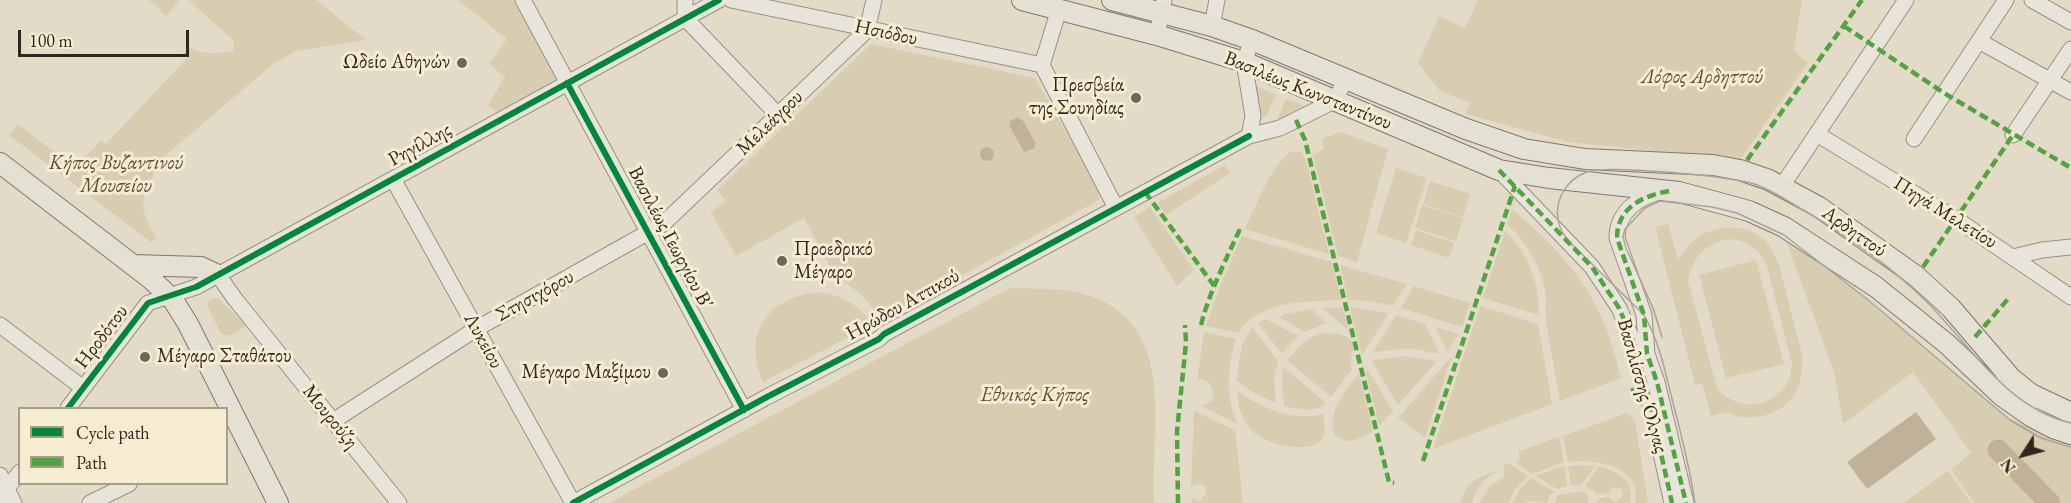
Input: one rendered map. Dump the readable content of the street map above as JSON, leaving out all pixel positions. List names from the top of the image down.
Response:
{
  "streets": {
    "main road": ["Βασιλέως Κωνσταντίνου", "Αρδηττού"],
    "street": [
      "Ησιόδου",
      "Μελεάγρου",
      "Ρηγίλλης",
      "Πηγά Μελετίου",
      "Βασιλέως Γεωργίου Β'",
      "Στησιχόρου",
      "Ηρώδου Αττικού",
      "Ηροδότου",
      "Λυκείου",
      "Βασιλίσσης Όλγας",
      "Μουρούζη"
    ]
  },
  "crossings": [
    ["Ησιόδου", "Μελεάγρου"],
    ["Βασιλέως Κωνσταντίνου", "Αρδηττού"],
    ["Βασιλέως Κωνσταντίνου", "Ηρώδου Αττικού"],
    ["Βασιλέως Κωνσταντίνου", "Βασιλίσσης Όλγας"],
    ["Μελεάγρου", "Βασιλέως Γεωργίου Β'"],
    ["Μελεάγρου", "Στησιχόρου"],
    ["Ρηγίλλης", "Βασιλέως Γεωργίου Β'"],
    ["Ρηγίλλης", "Ηροδότου"],
    ["Ρηγίλλης", "Λυκείου"],
    ["Ρηγίλλης", "Μουρούζη"],
    ["Αρδηττού", "Βασιλίσσης Όλγας"],
    ["Βασιλέως Γεωργίου Β'", "Στησιχόρου"],
    ["Βασιλέως Γεωργίου Β'", "Ηρώδου Αττικού"],
    ["Στησιχόρου", "Λυκείου"],
    ["Στησιχόρου", "Μουρούζη"],
    ["Ηρώδου Αττικού", "Λυκείου"]
  ],
  "parks": ["Λόφος Αρδηττού", "Κήπος Βυζαντινού Μουσείου", "Εθνικός Κήπος"],
  "places": [
    "Ωδείο Αθηνών",
    "Πρεσβεία της Σουηδίας",
    "Προεδρικό Μέγαρο",
    "Μέγαρο Σταθάτου",
    "Μέγαρο Μαξίμου"
  ],
  "legend": ["Cycle path", "Path"],
  "scale_bar": "100 m",
  "north": "bottom left"
}
